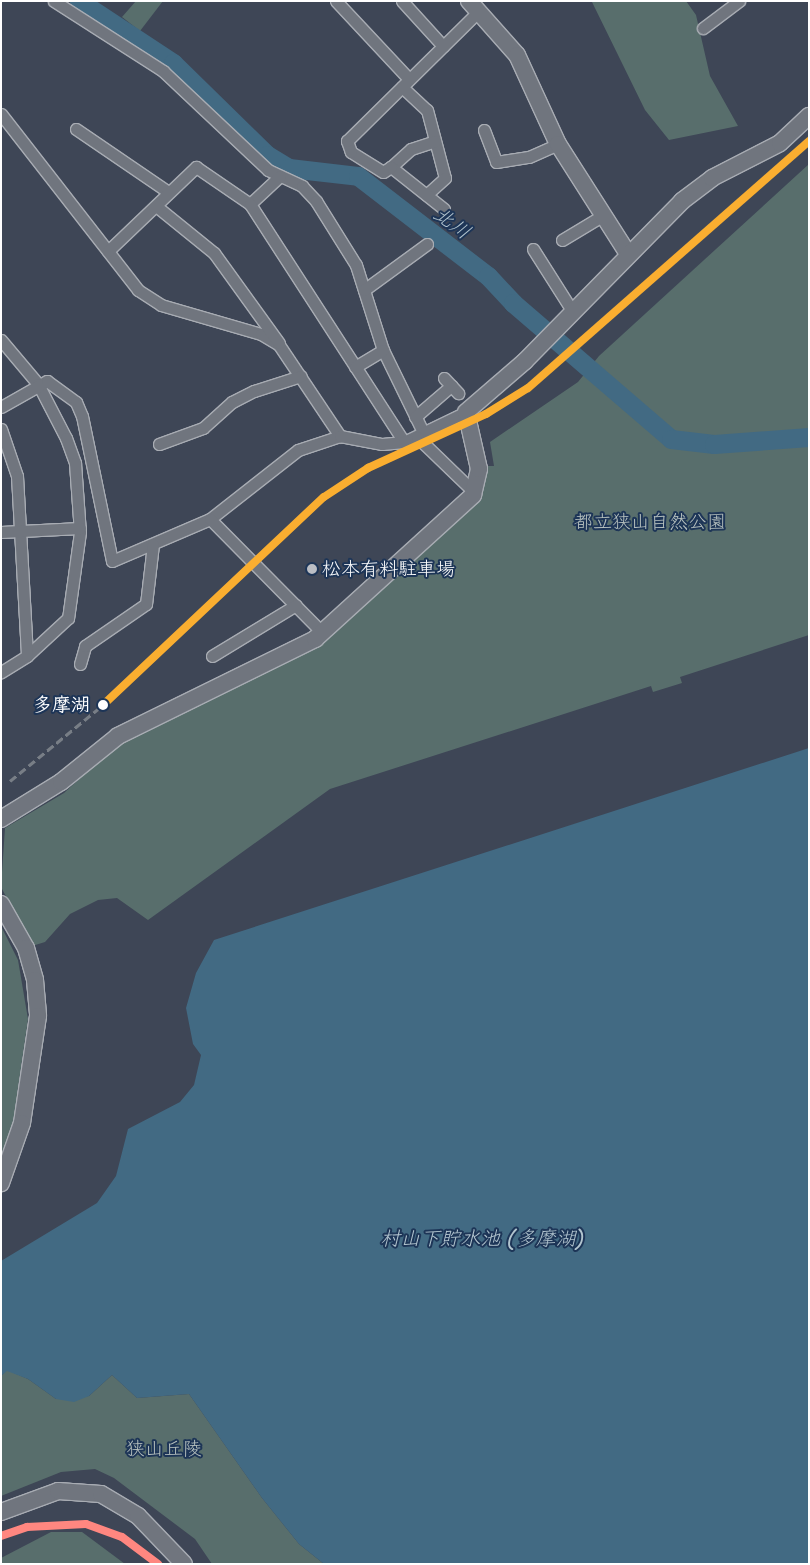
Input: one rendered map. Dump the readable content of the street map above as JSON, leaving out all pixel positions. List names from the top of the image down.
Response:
{
  "water": ["北川", "村山下貯水池 (多摩湖)"],
  "parks": ["都立狭山自然公園", "狭山丘陵"],
  "places": ["松本有料駐車場", "多摩湖"]
}
